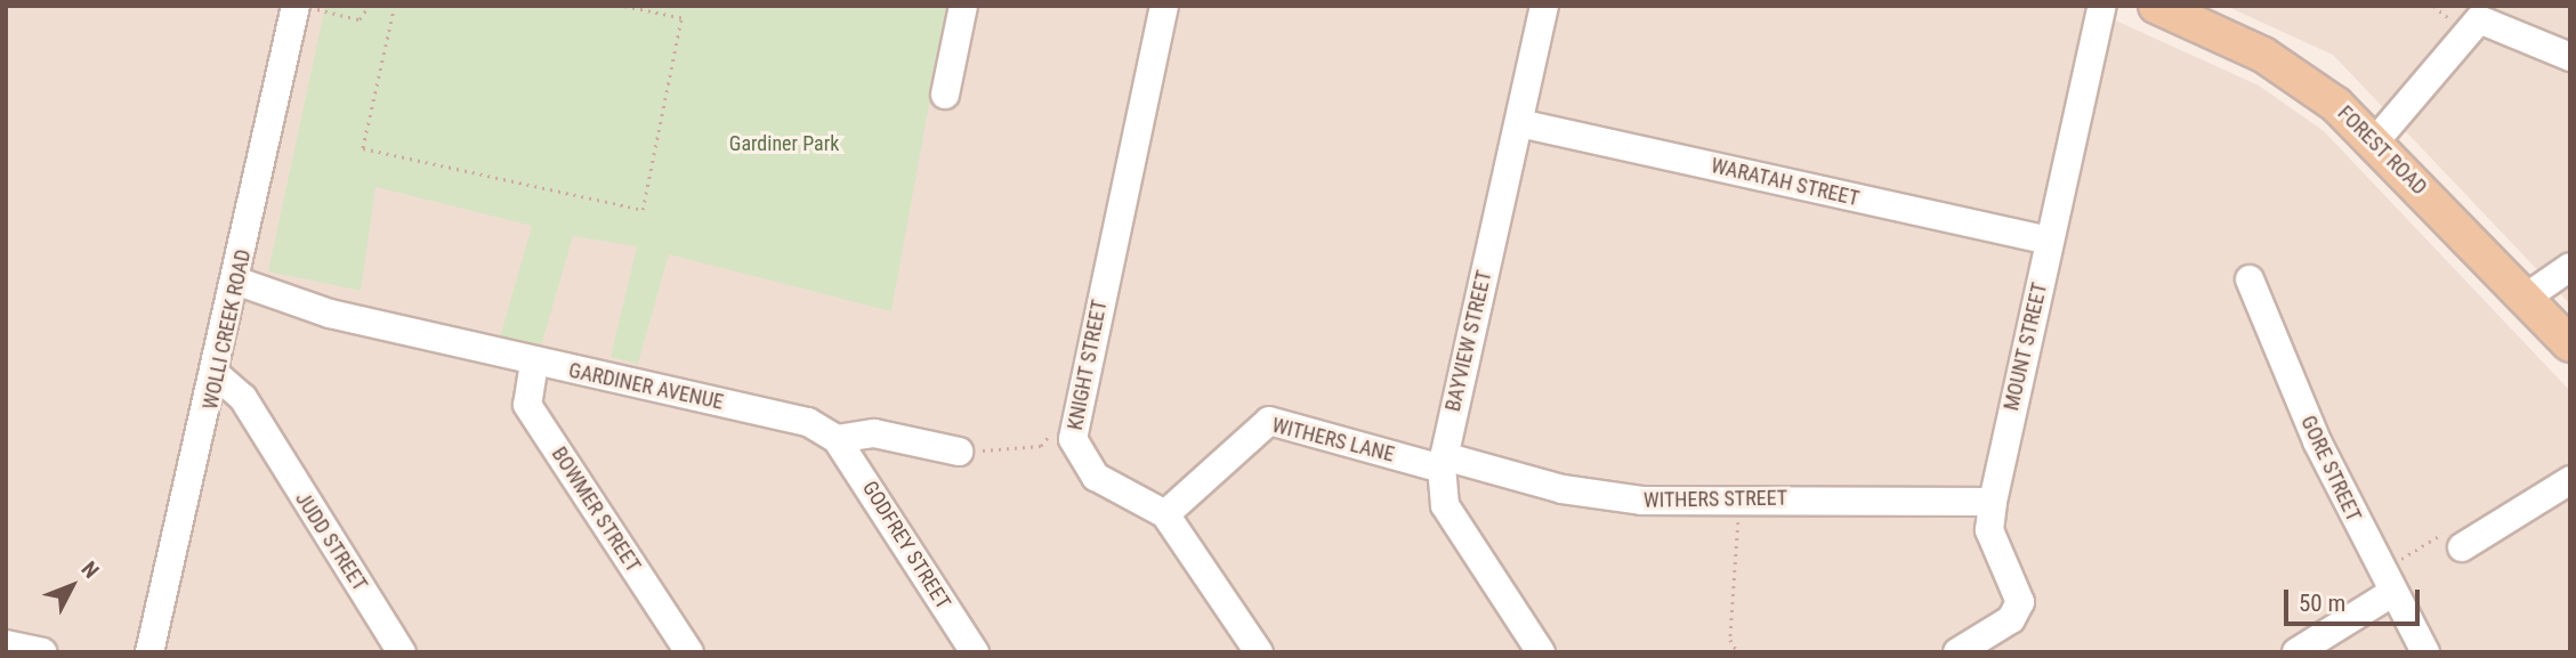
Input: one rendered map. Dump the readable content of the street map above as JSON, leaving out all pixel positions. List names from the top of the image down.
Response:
{
  "streets": {
    "main road": ["FOREST ROAD"],
    "street": [
      "WARATAH STREET",
      "WOLLI CREEK ROAD",
      "BAYVIEW STREET",
      "MOUNT STREET",
      "KNIGHT STREET",
      "GARDINER AVENUE",
      "WITHERS LANE",
      "GORE STREET",
      "WITHERS STREET",
      "BOWMER STREET",
      "JUDD STREET",
      "GODFREY STREET"
    ]
  },
  "crossings": [
    ["WARATAH STREET", "BAYVIEW STREET"],
    ["WARATAH STREET", "MOUNT STREET"],
    ["WOLLI CREEK ROAD", "GARDINER AVENUE"],
    ["WOLLI CREEK ROAD", "JUDD STREET"],
    ["BAYVIEW STREET", "WITHERS LANE"],
    ["BAYVIEW STREET", "WITHERS STREET"],
    ["MOUNT STREET", "WITHERS STREET"],
    ["KNIGHT STREET", "WITHERS LANE"],
    ["GARDINER AVENUE", "BOWMER STREET"],
    ["GARDINER AVENUE", "GODFREY STREET"],
    ["WITHERS LANE", "WITHERS STREET"]
  ],
  "parks": ["Gardiner Park"],
  "scale_bar": "50 m",
  "north": "top right"
}
